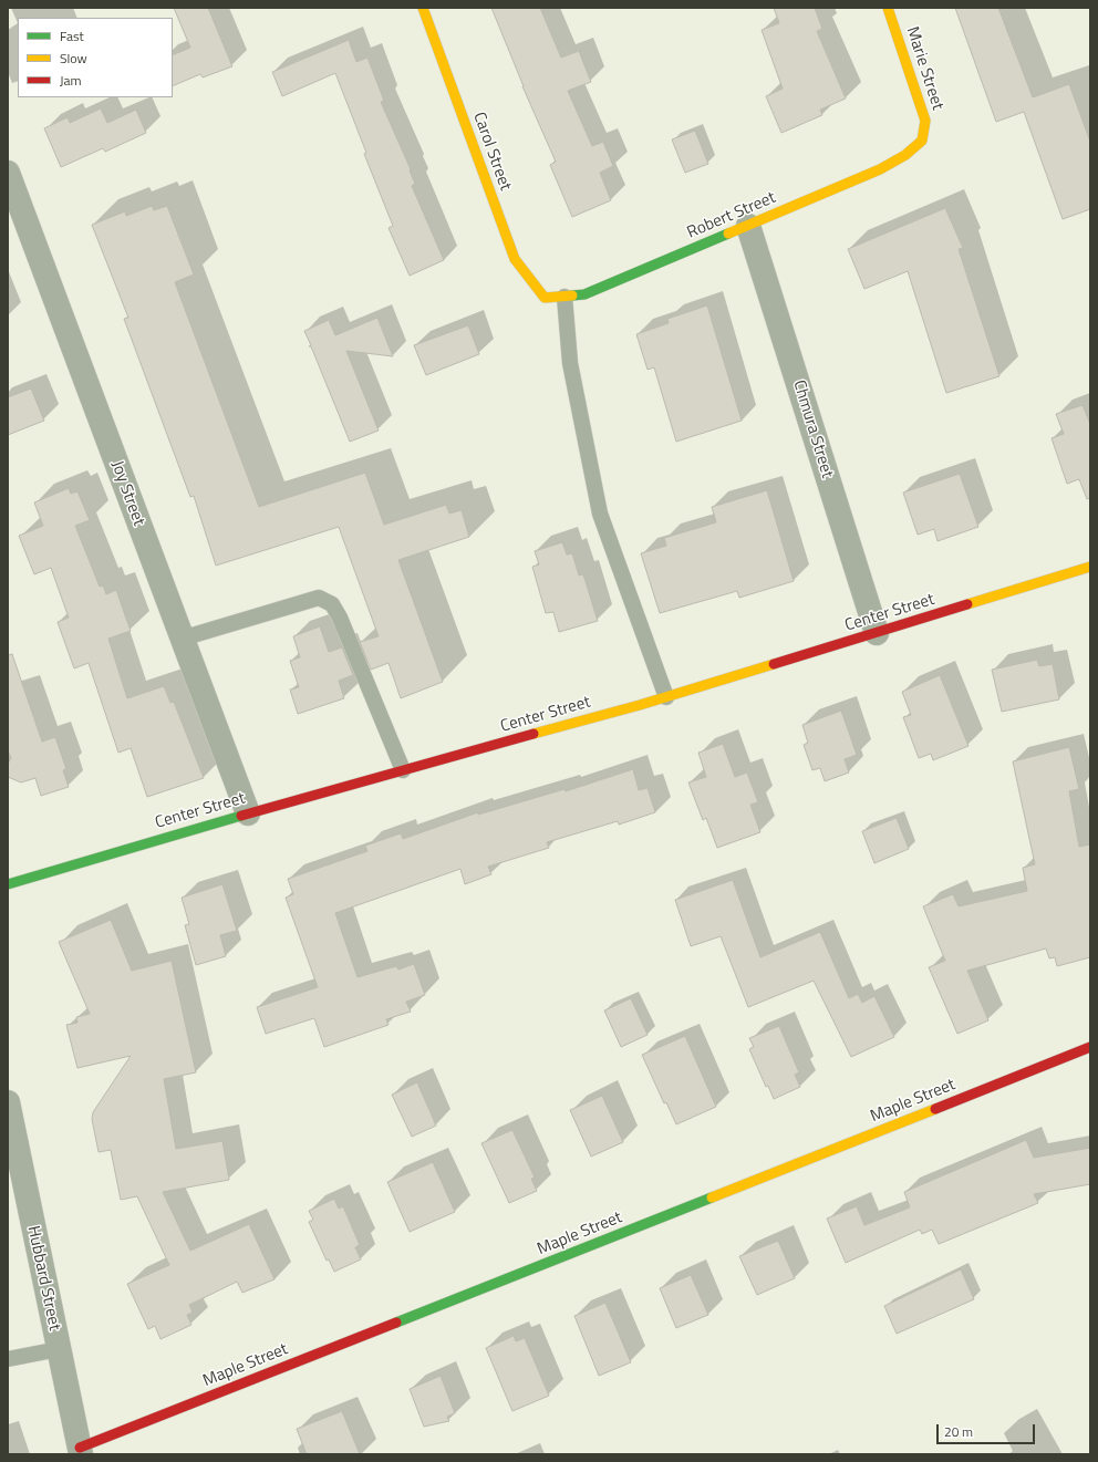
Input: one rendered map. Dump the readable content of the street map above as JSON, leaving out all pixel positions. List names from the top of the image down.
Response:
{
  "streets": {
    "street": [
      "Marie Street",
      "Carol Street",
      "Robert Street",
      "Chmura Street",
      "Joy Street",
      "Center Street",
      "Maple Street",
      "Hubbard Street"
    ]
  },
  "crossings": [
    ["Marie Street", "Robert Street"],
    ["Carol Street", "Robert Street"],
    ["Robert Street", "Chmura Street"],
    ["Chmura Street", "Center Street"],
    ["Joy Street", "Center Street"],
    ["Maple Street", "Hubbard Street"]
  ],
  "legend": ["Fast", "Slow", "Jam"],
  "scale_bar": "20 m"
}
